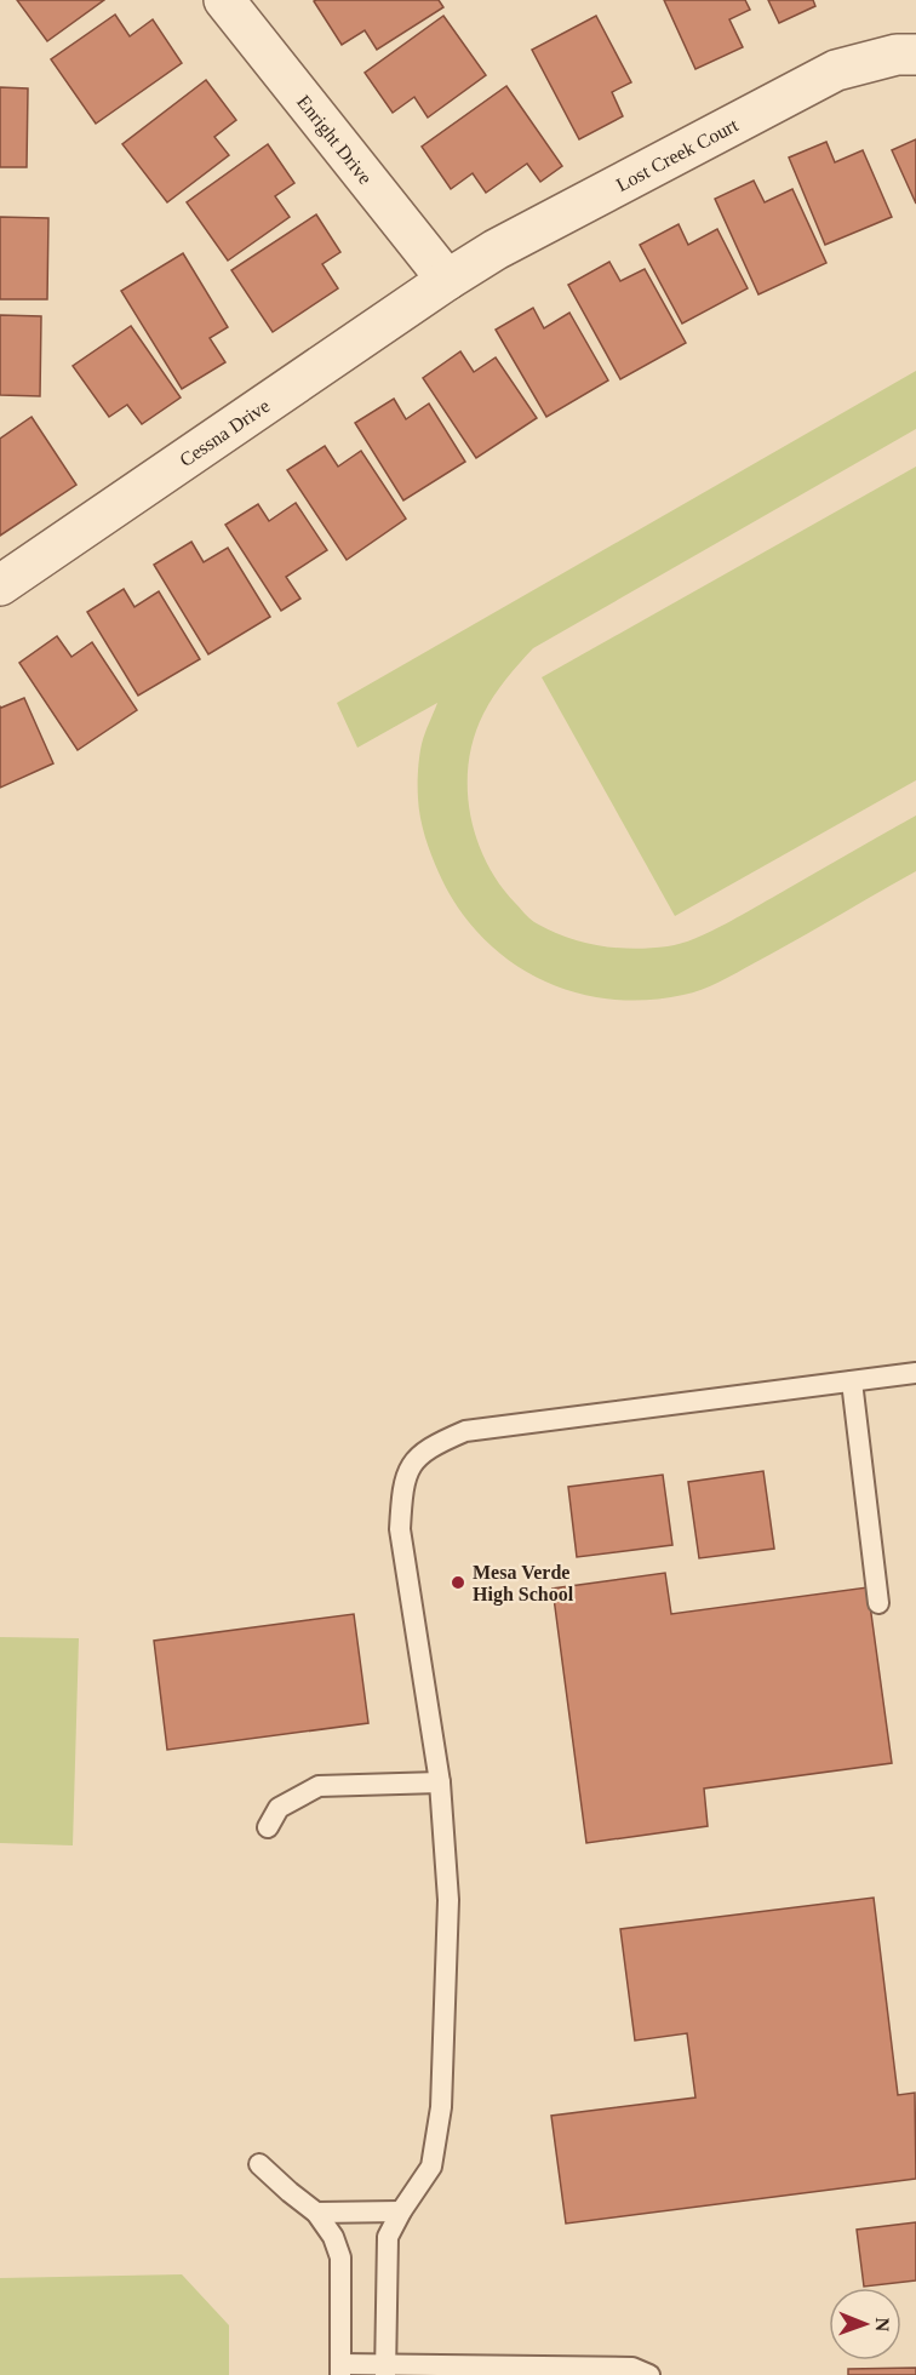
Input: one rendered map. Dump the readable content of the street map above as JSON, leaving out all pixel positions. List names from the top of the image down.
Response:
{
  "streets": {
    "street": ["Enright Drive", "Lost Creek Court", "Cessna Drive"]
  },
  "crossings": [
    ["Enright Drive", "Lost Creek Court"],
    ["Enright Drive", "Cessna Drive"],
    ["Lost Creek Court", "Cessna Drive"]
  ],
  "places": ["Mesa Verde High School"],
  "north": "right"
}
